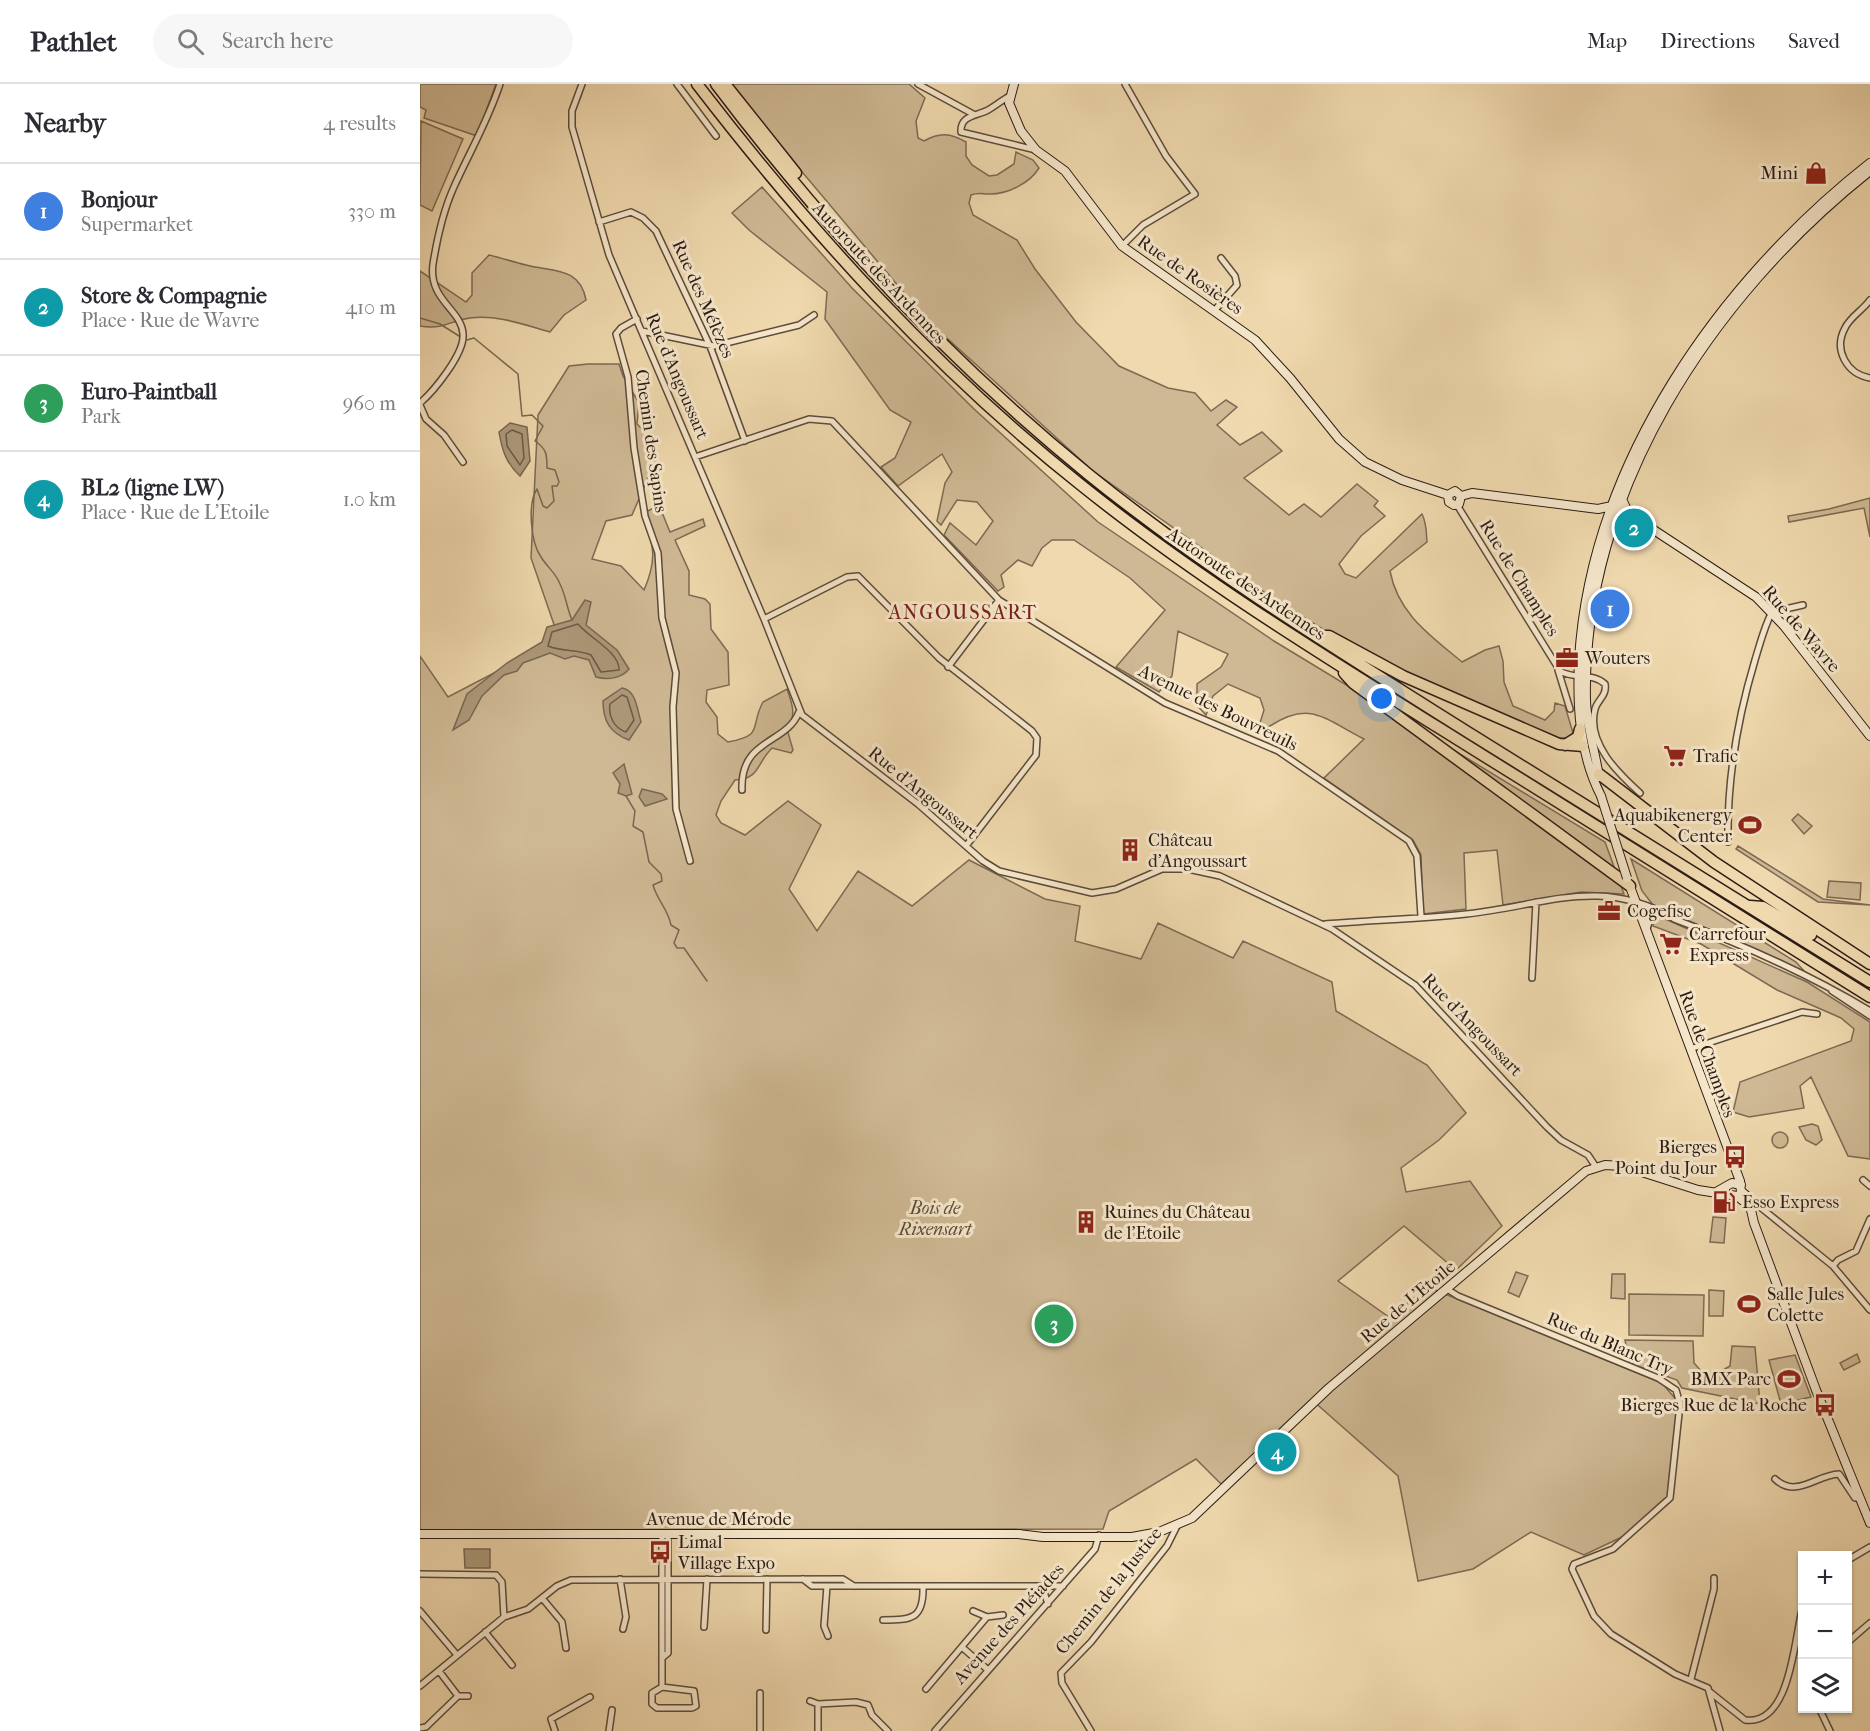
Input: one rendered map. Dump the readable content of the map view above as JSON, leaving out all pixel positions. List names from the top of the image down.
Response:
{
  "streets": {
    "highway": ["Autoroute des Ardennes"],
    "street": [
      "Rue de Rosières",
      "Rue des Mélèzes",
      "Rue d'Angoussart",
      "Chemin des Sapins",
      "Rue de Champles",
      "Rue de Wavre",
      "Avenue des Bouvreuils",
      "Rue de L'Etoile",
      "Rue du Blanc Try",
      "Avenue de Mérode",
      "Chemin de la Justice",
      "Avenue des Pléiades"
    ]
  },
  "crossings": [
    ["Rue de Rosières", "Rue de Champles"],
    ["Rue des Mélèzes", "Rue d'Angoussart"],
    ["Rue des Mélèzes", "Avenue des Bouvreuils"],
    ["Rue d'Angoussart", "Chemin des Sapins"],
    ["Rue d'Angoussart", "Avenue des Bouvreuils"],
    ["Rue d'Angoussart", "Rue de L'Etoile"],
    ["Rue de L'Etoile", "Rue du Blanc Try"],
    ["Rue de L'Etoile", "Avenue de Mérode"],
    ["Rue de L'Etoile", "Chemin de la Justice"],
    ["Rue de L'Etoile", "Avenue des Pléiades"],
    ["Avenue de Mérode", "Avenue des Pléiades"]
  ],
  "districts": ["ANGOUSSART"],
  "parks": ["Bois de Rixensart"],
  "places": {
    "shop": ["Mini"],
    "office": ["Wouters", "Cogefisc"],
    "supermarket": ["Trafic", "Carrefour Express"],
    "sports": ["Aquabikenergy Center", "Salle Jules Colette", "BMX Parc"],
    "building": ["Château d'Angoussart", "Ruines du Château de l'Etoile"],
    "bus stop": ["Bierges Point du Jour", "Bierges Rue de la Roche", "Limal Village Expo"],
    "fuel station": ["Esso Express"]
  },
  "page": {
    "header": "Pathlet",
    "search": "Search here",
    "nav": ["Map", "Directions", "Saved"],
    "heading": ["Nearby", "4 results"],
    "list": [
      {
        "mark": "1",
        "name": "Bonjour",
        "note": "Supermarket",
        "value": "330 m"
      },
      {
        "mark": "2",
        "name": "Store & Compagnie",
        "note": "Place · Rue de Wavre",
        "value": "410 m"
      },
      {
        "mark": "3",
        "name": "Euro-Paintball",
        "note": "Park",
        "value": "960 m"
      },
      {
        "mark": "4",
        "name": "BL2 (ligne LW)",
        "note": "Place · Rue de L'Etoile",
        "value": "1.0 km"
      }
    ],
    "pins": [
      "2",
      "1",
      "3",
      "4"
    ],
    "map_buttons": ["+", "−"]
  }
}
